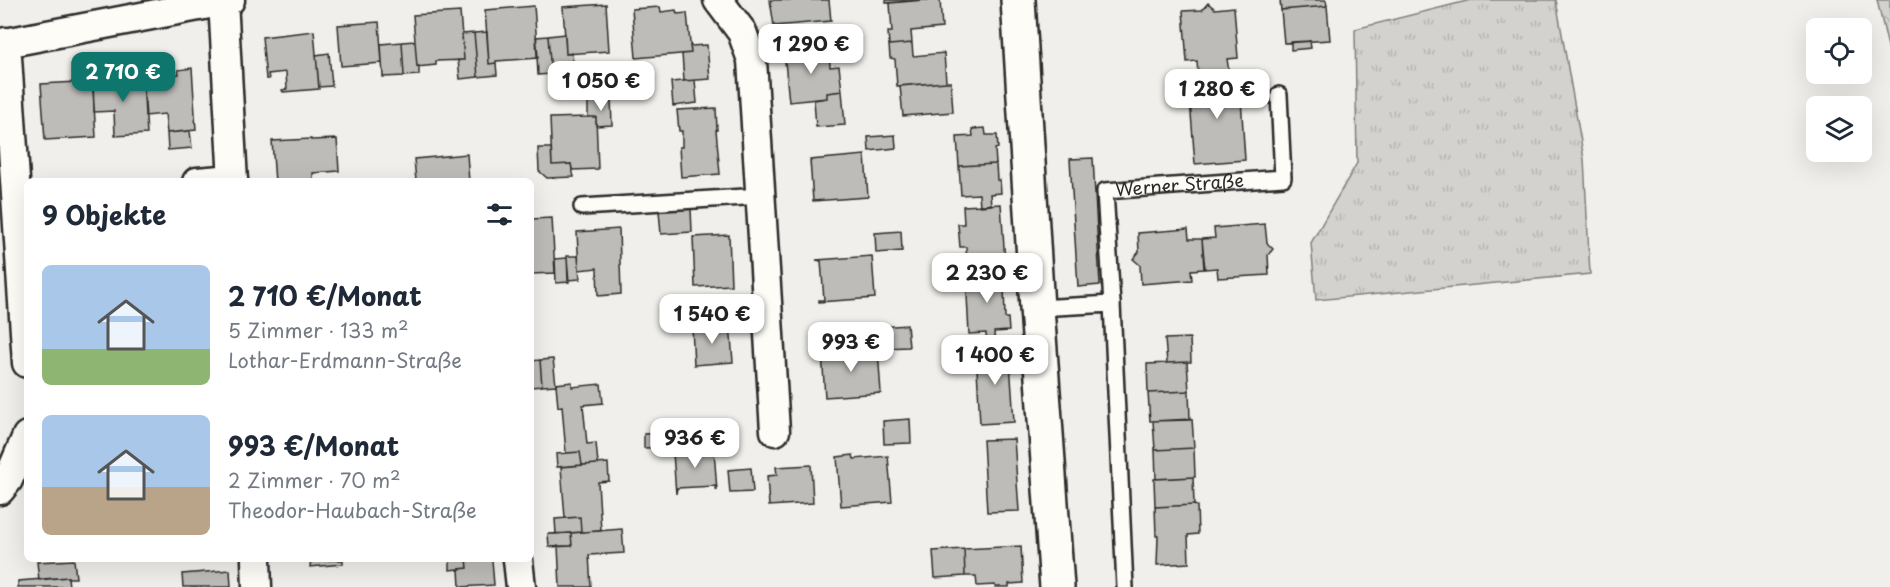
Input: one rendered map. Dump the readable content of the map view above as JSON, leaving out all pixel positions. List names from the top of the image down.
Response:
{
  "streets": {
    "lane": ["Werner Straße"]
  },
  "page": {
    "price": [
      "1 290 €",
      "2 710 €",
      "1 050 €",
      "1 280 €",
      "2 230 €",
      "1 540 €",
      "993 €",
      "1 400 €",
      "936 €"
    ],
    "heading": "9 Objekte",
    "list": [
      {
        "name": "2 710 €/Monat",
        "note": "5 Zimmer · 133 m² · Lothar-Erdmann-Straße"
      },
      {
        "name": "993 €/Monat",
        "note": "2 Zimmer · 70 m² · Theodor-Haubach-Straße"
      }
    ]
  }
}
